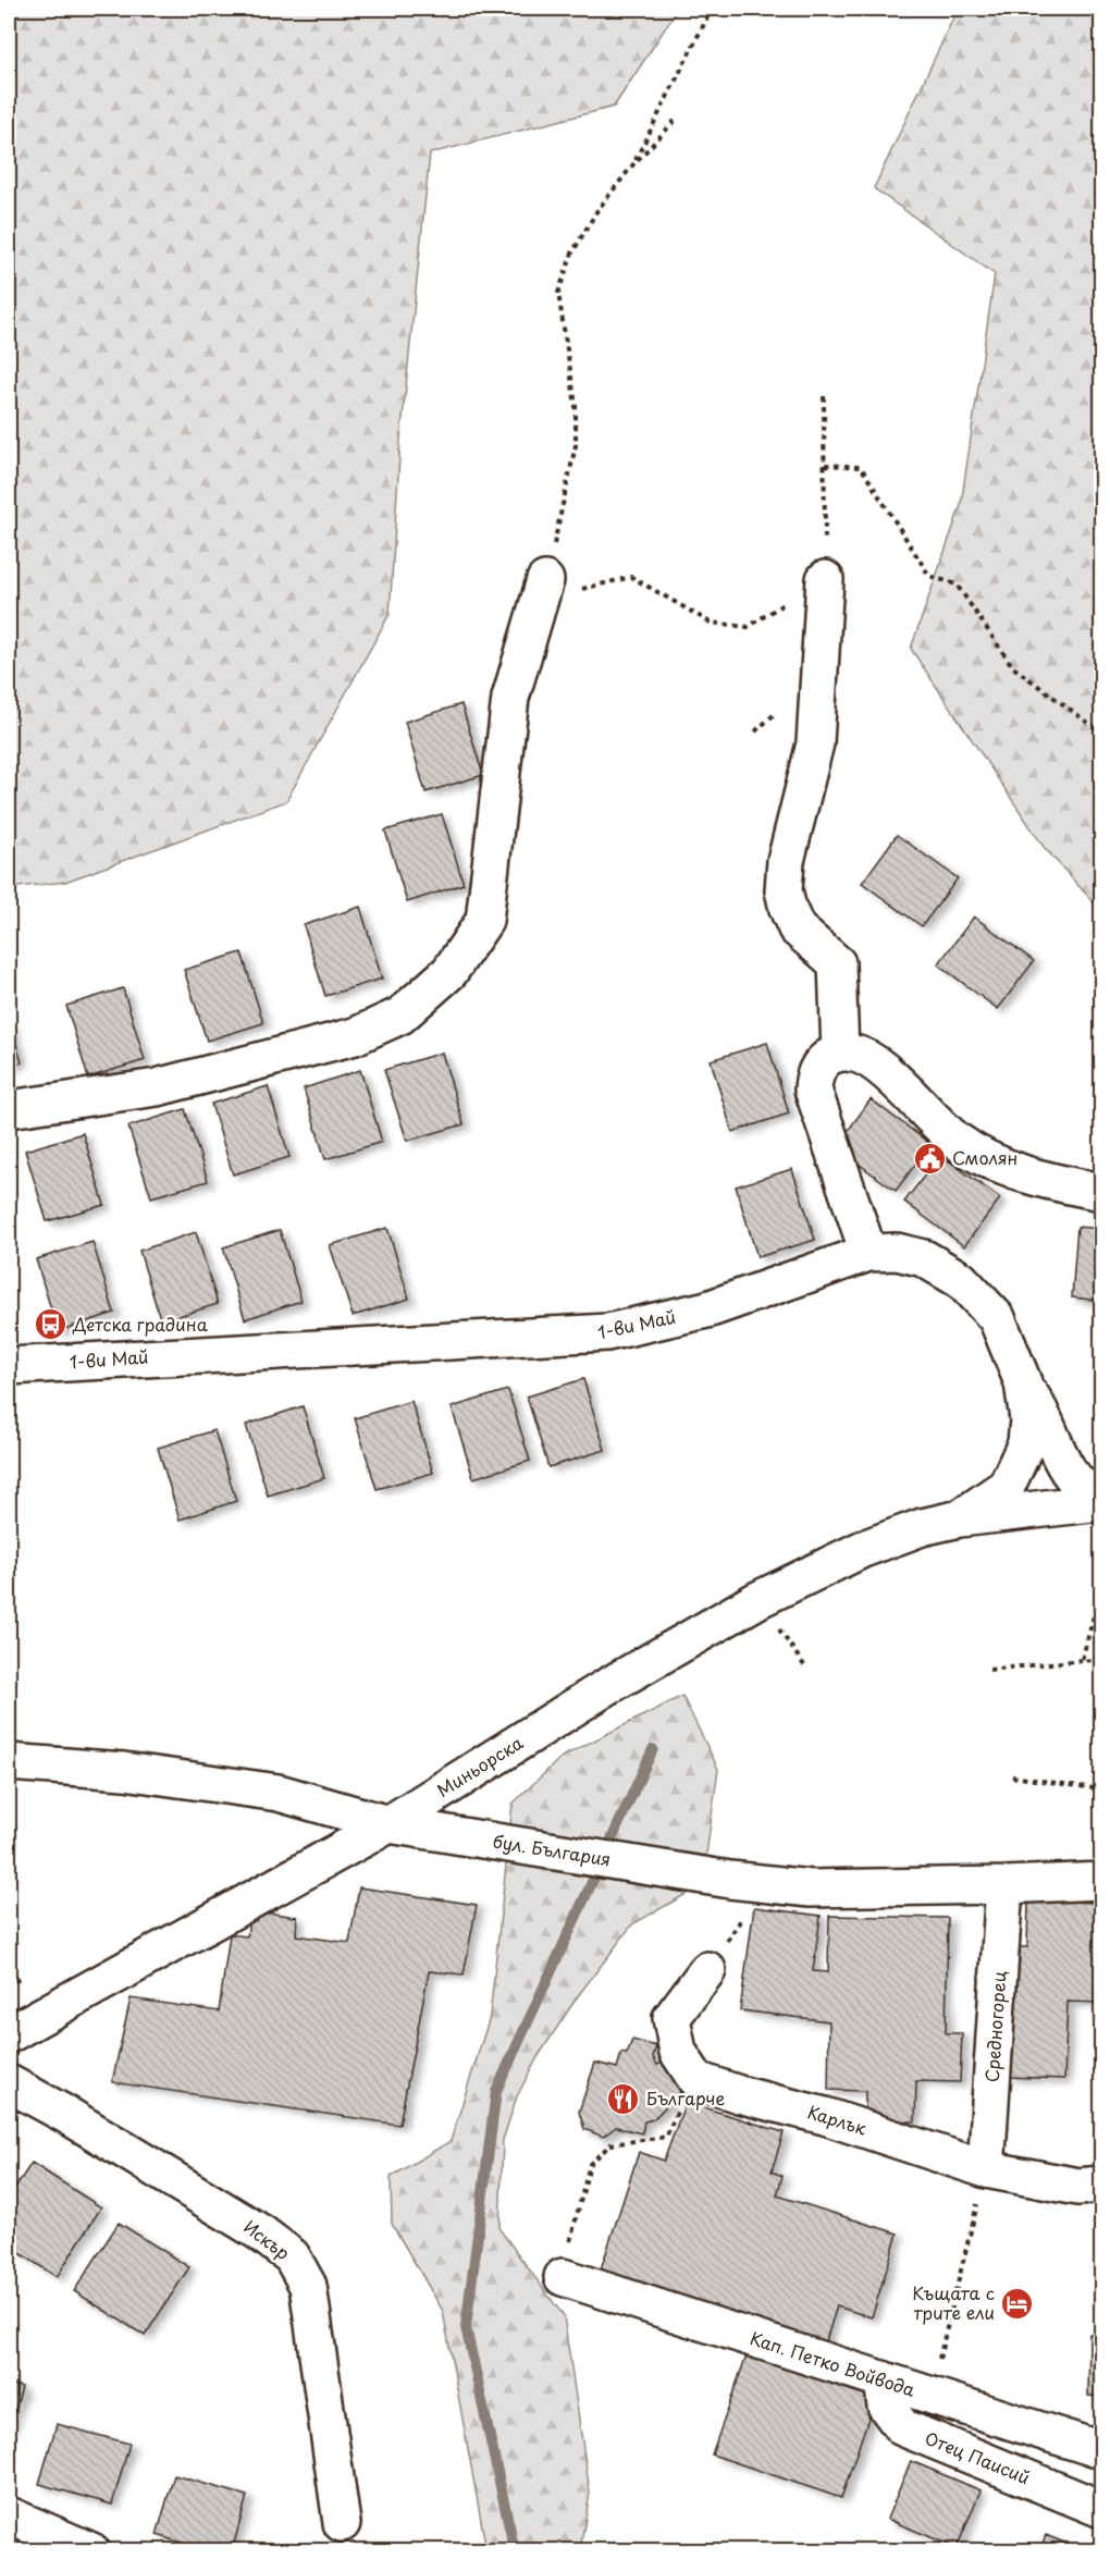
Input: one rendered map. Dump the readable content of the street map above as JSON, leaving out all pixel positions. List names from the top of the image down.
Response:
{
  "streets": {
    "street": [
      "1-ви Май",
      "Миньорска",
      "бул. България",
      "Средногорец",
      "Карлък",
      "Искър",
      "Кап. Петко Войвода",
      "Отец Паисий"
    ]
  },
  "crossings": [
    ["1-ви Май", "Миньорска"],
    ["Миньорска", "бул. България"],
    ["бул. България", "Средногорец"],
    ["Средногорец", "Карлък"],
    ["Кап. Петко Войвода", "Отец Паисий"]
  ],
  "places": {
    "public building": ["Смолян"],
    "bus stop": ["Детска градина"],
    "restaurant": ["Българче"],
    "hotel": ["Къщата с трите ели"]
  }
}
